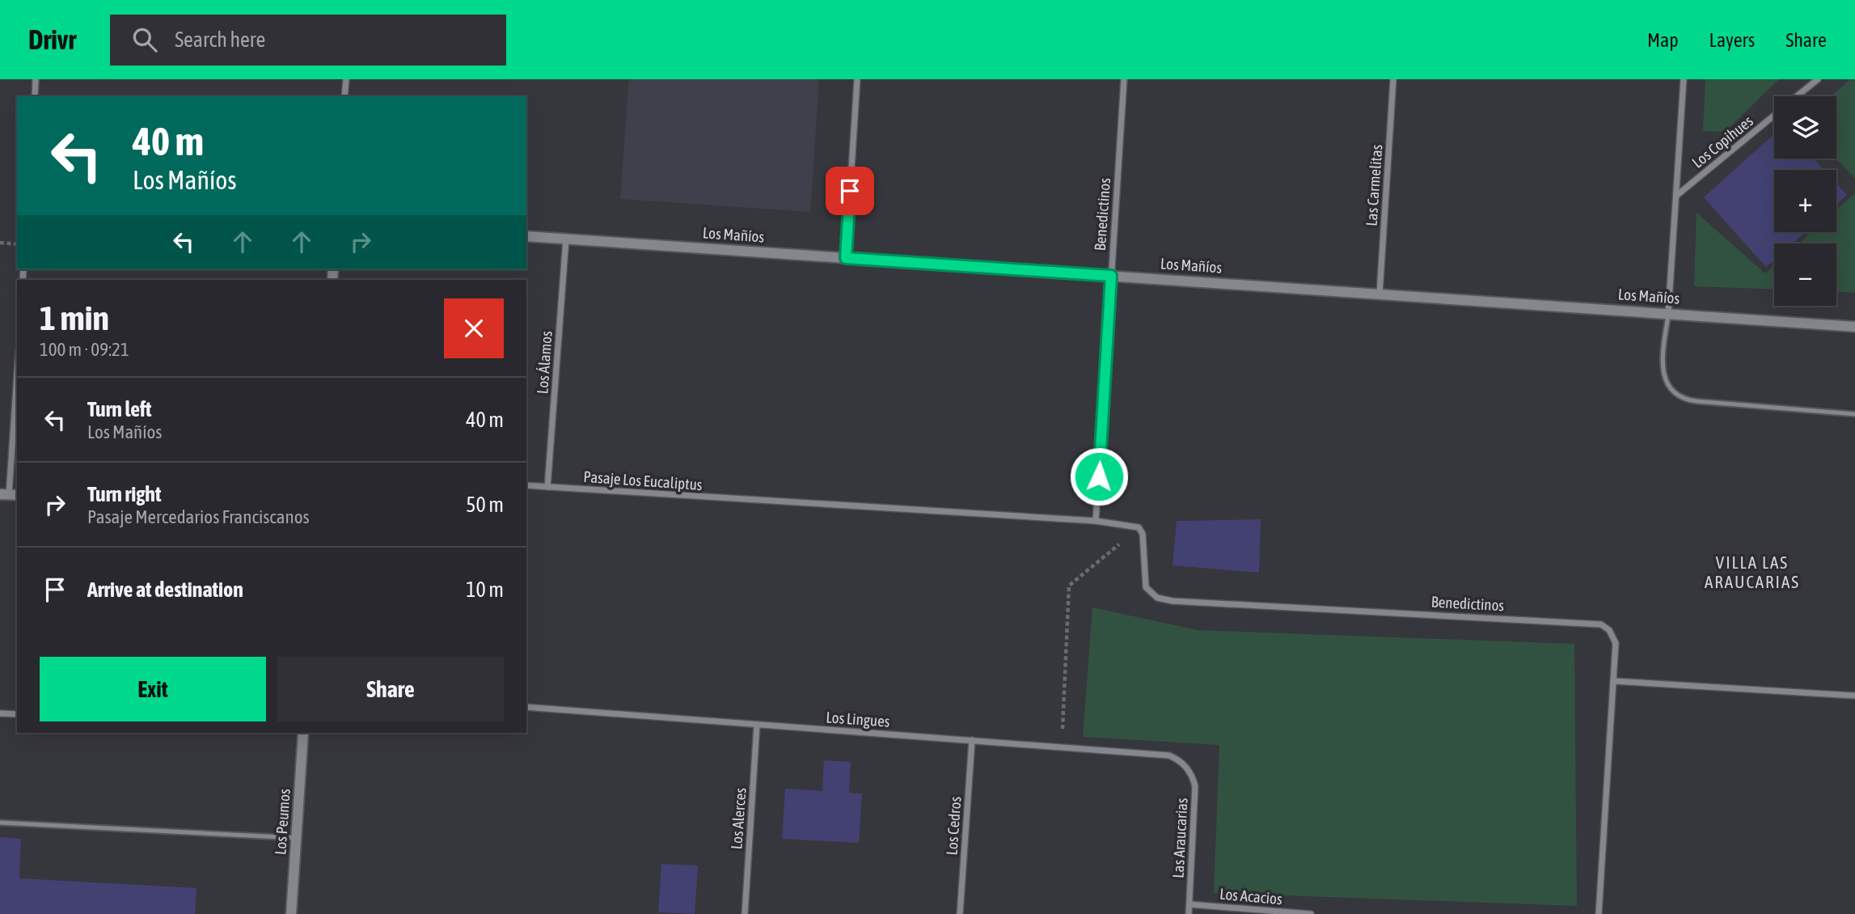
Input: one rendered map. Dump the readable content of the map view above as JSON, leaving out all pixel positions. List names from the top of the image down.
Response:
{
  "streets": {
    "street": [
      "Los Copihues",
      "Las Carmelitas",
      "Benedictinos",
      "Los Mañíos",
      "Los Álamos",
      "Pasaje Los Eucaliptus",
      "Los Lingues",
      "Los Alerces",
      "Los Peumos",
      "Los Cedros",
      "Las Araucarias",
      "Los Acacios"
    ]
  },
  "crossings": [
    ["Los Copihues", "Los Mañíos"],
    ["Las Carmelitas", "Los Mañíos"],
    ["Benedictinos", "Los Mañíos"],
    ["Benedictinos", "Pasaje Los Eucaliptus"],
    ["Los Mañíos", "Los Álamos"],
    ["Los Álamos", "Pasaje Los Eucaliptus"],
    ["Los Lingues", "Los Alerces"],
    ["Los Lingues", "Los Cedros"],
    ["Los Lingues", "Las Araucarias"],
    ["Las Araucarias", "Los Acacios"]
  ],
  "districts": ["VILLA LAS ARAUCARIAS"],
  "page": {
    "header": "Drivr",
    "search": "Search here",
    "nav": ["Map", "Layers", "Share"],
    "map_buttons": ["+", "−"],
    "turn": ["40 m", "Los Mañíos"],
    "heading": ["1 min", "100 m · 09:21"],
    "list": [
      {
        "name": "Turn left",
        "note": "Los Mañíos",
        "value": "40 m"
      },
      {
        "name": "Turn right",
        "note": "Pasaje Mercedarios Franciscanos",
        "value": "50 m"
      },
      {
        "name": "Arrive at destination",
        "value": "10 m"
      }
    ],
    "buttons": ["Exit", "Share"]
  }
}
